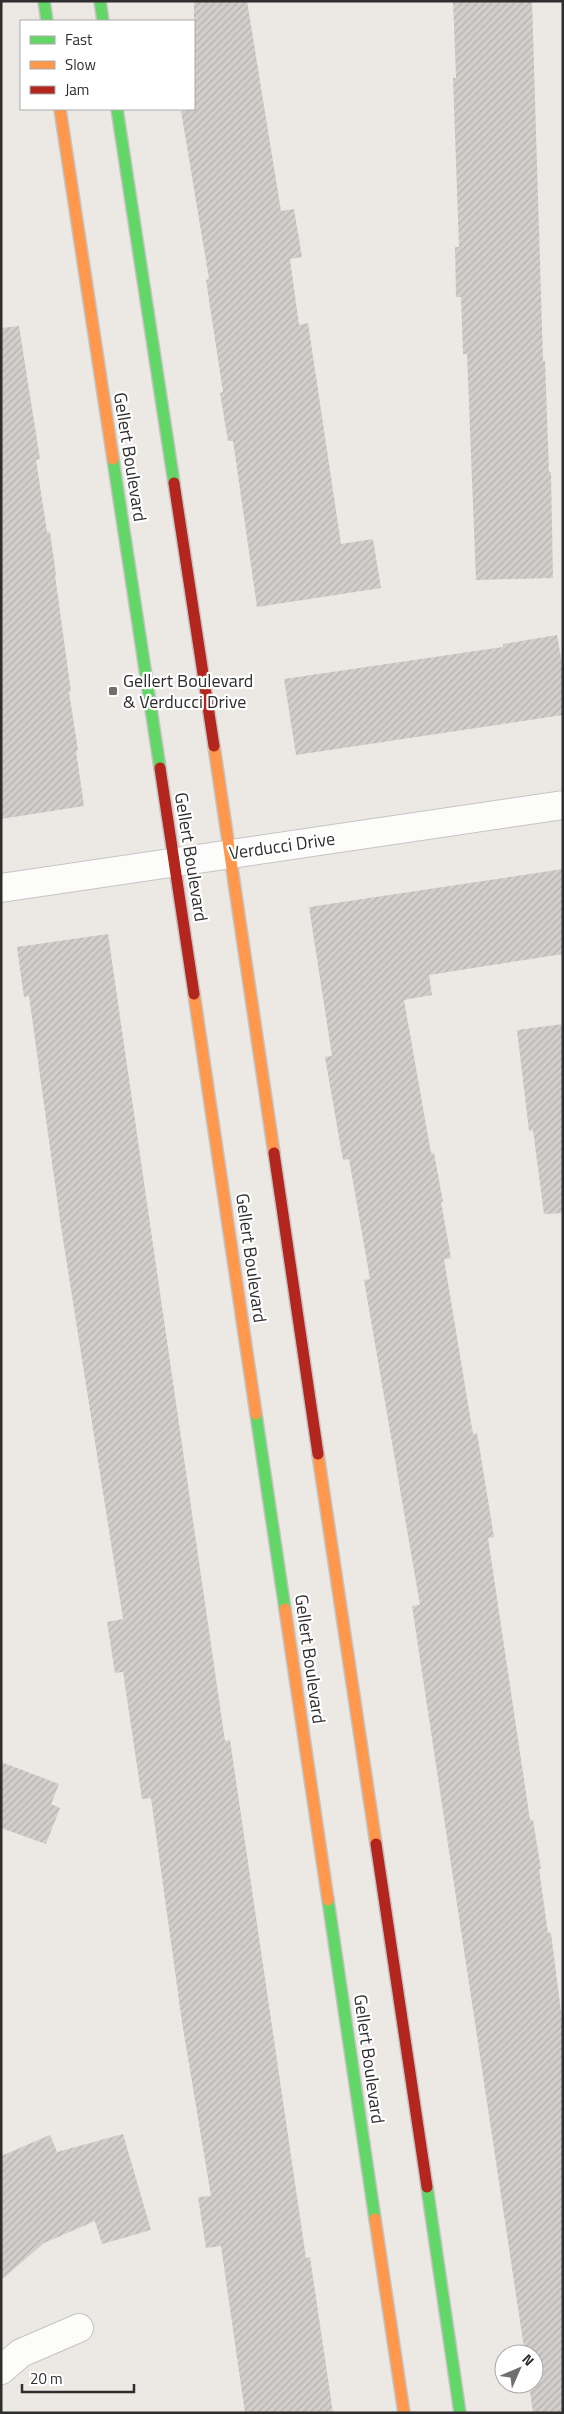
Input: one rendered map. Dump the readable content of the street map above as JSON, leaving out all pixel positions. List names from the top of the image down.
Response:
{
  "streets": {
    "main road": ["Gellert Boulevard"],
    "street": ["Verducci Drive"]
  },
  "crossings": [
    ["Gellert Boulevard", "Verducci Drive"]
  ],
  "places": {
    "transit": ["Gellert Boulevard & Verducci Drive"]
  },
  "legend": ["Fast", "Slow", "Jam"],
  "scale_bar": "20 m",
  "north": "top right"
}
